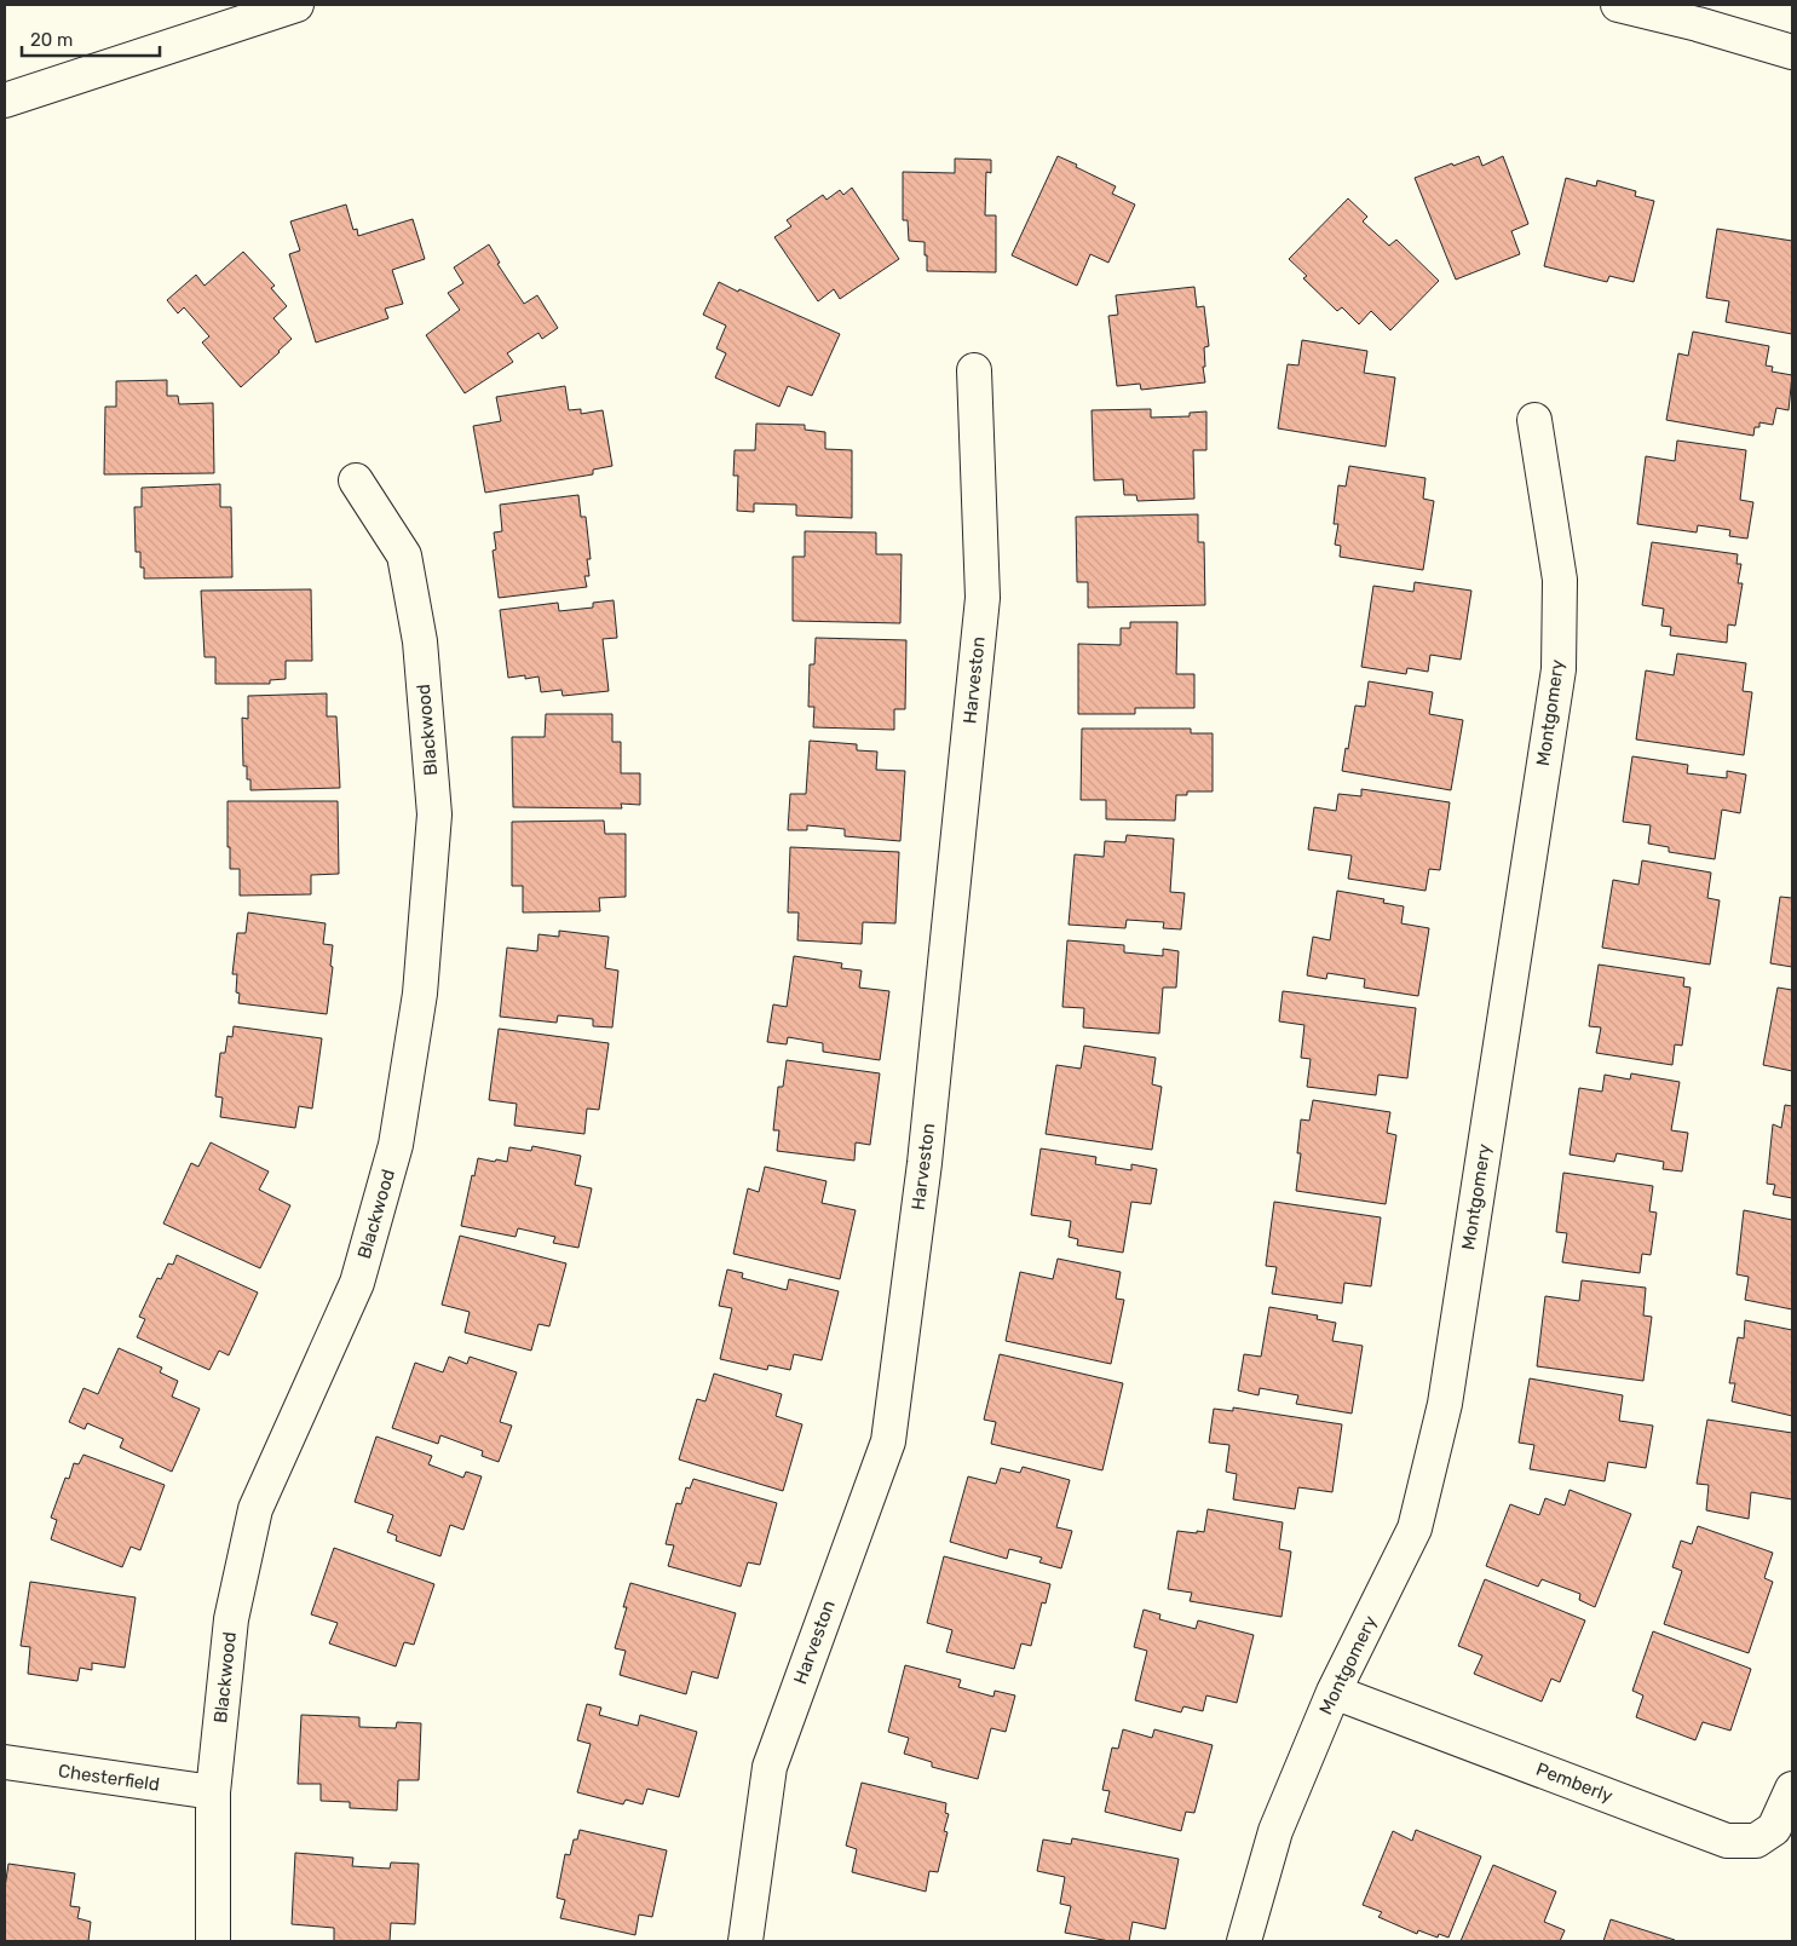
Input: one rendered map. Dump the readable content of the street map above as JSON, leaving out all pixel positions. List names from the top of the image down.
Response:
{
  "streets": {
    "street": [
      "Harveston",
      "Montgomery",
      "Blackwood",
      "Chesterfield",
      "Pemberly"
    ]
  },
  "crossings": [
    ["Montgomery", "Pemberly"],
    ["Blackwood", "Chesterfield"]
  ],
  "scale_bar": "20 m"
}
